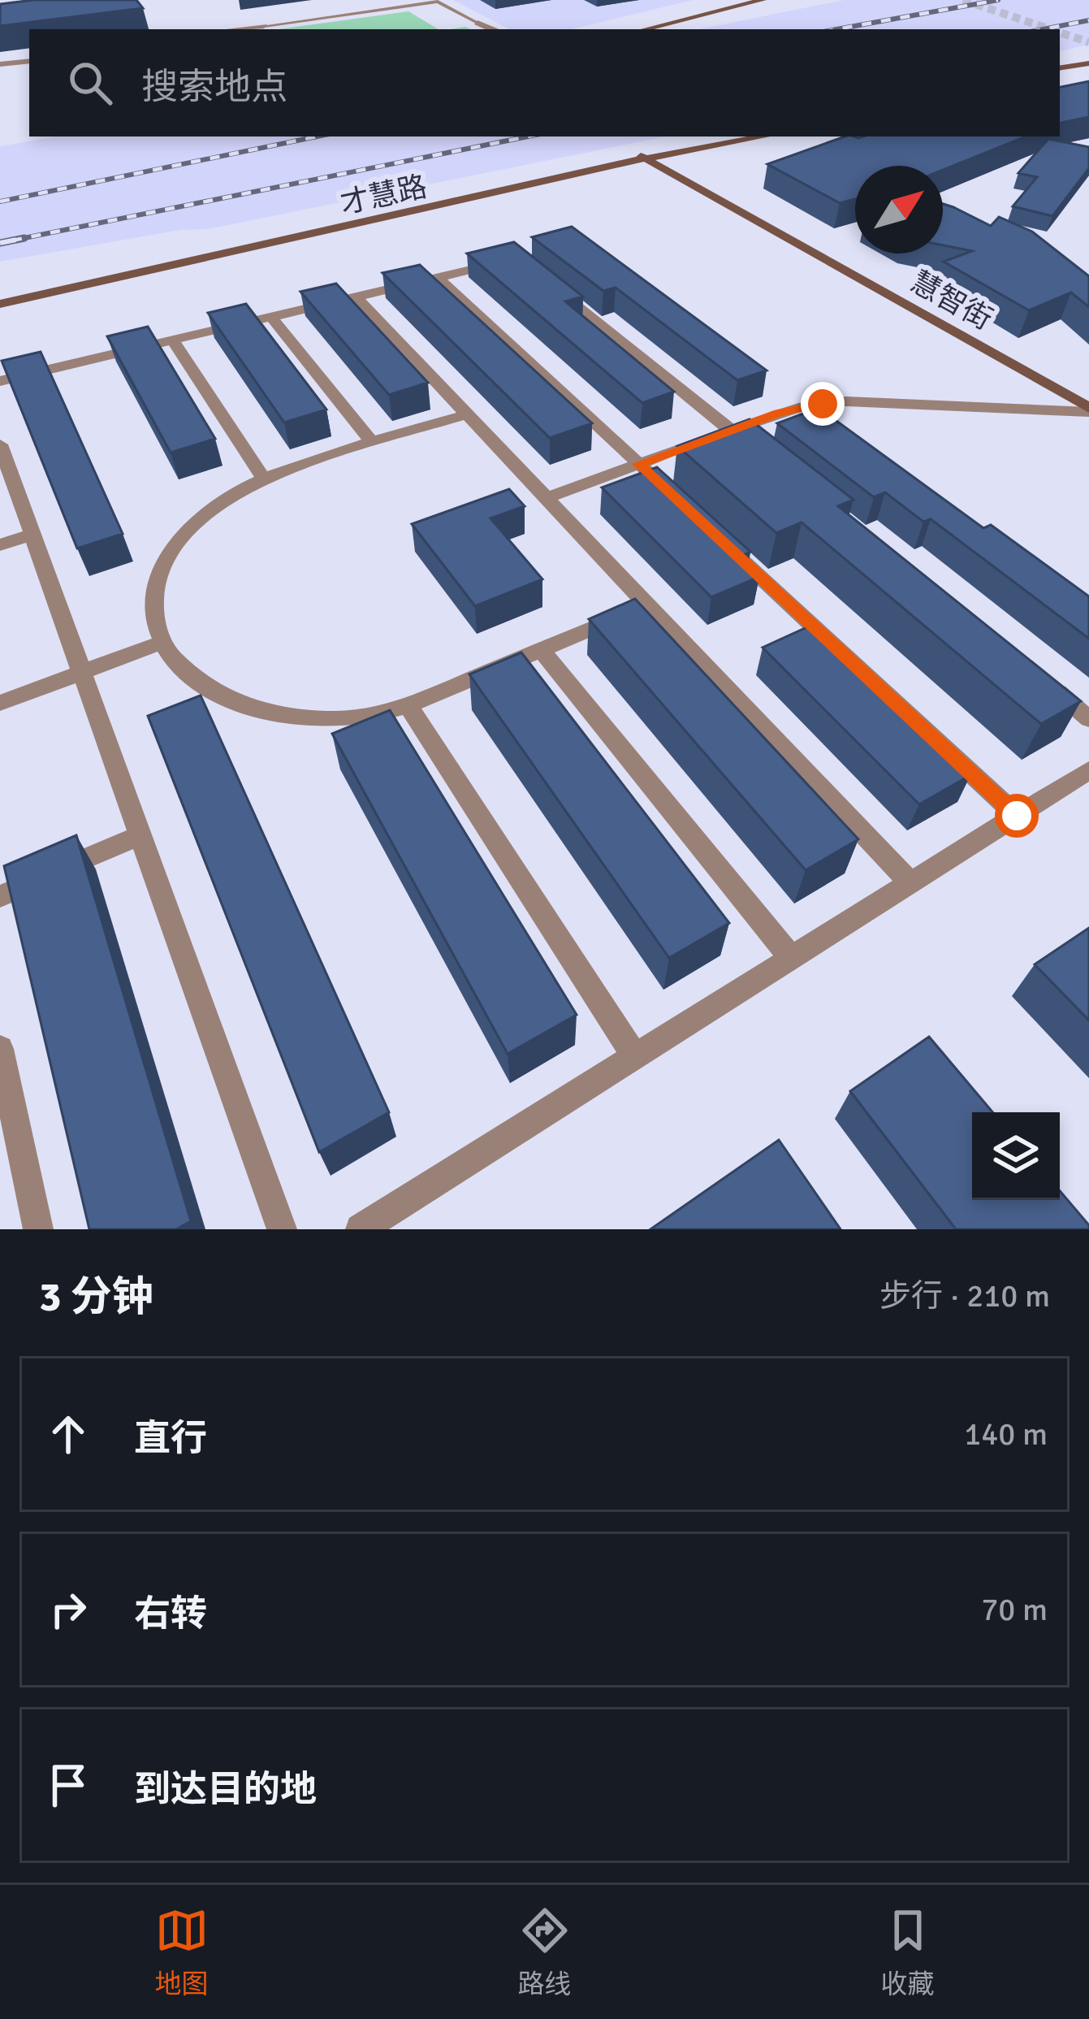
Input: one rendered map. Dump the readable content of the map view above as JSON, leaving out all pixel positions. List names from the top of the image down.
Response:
{
  "streets": {
    "street": ["才慧路", "慧智街"]
  },
  "crossings": [
    ["才慧路", "慧智街"]
  ],
  "north": "top right",
  "page": {
    "search": "搜索地点",
    "heading": ["3 分钟", "步行 · 210 m"],
    "list": [
      ["直行", "140 m"],
      ["右转", "70 m"],
      "到达目的地"
    ],
    "nav": ["地图", "路线", "收藏"]
  }
}
